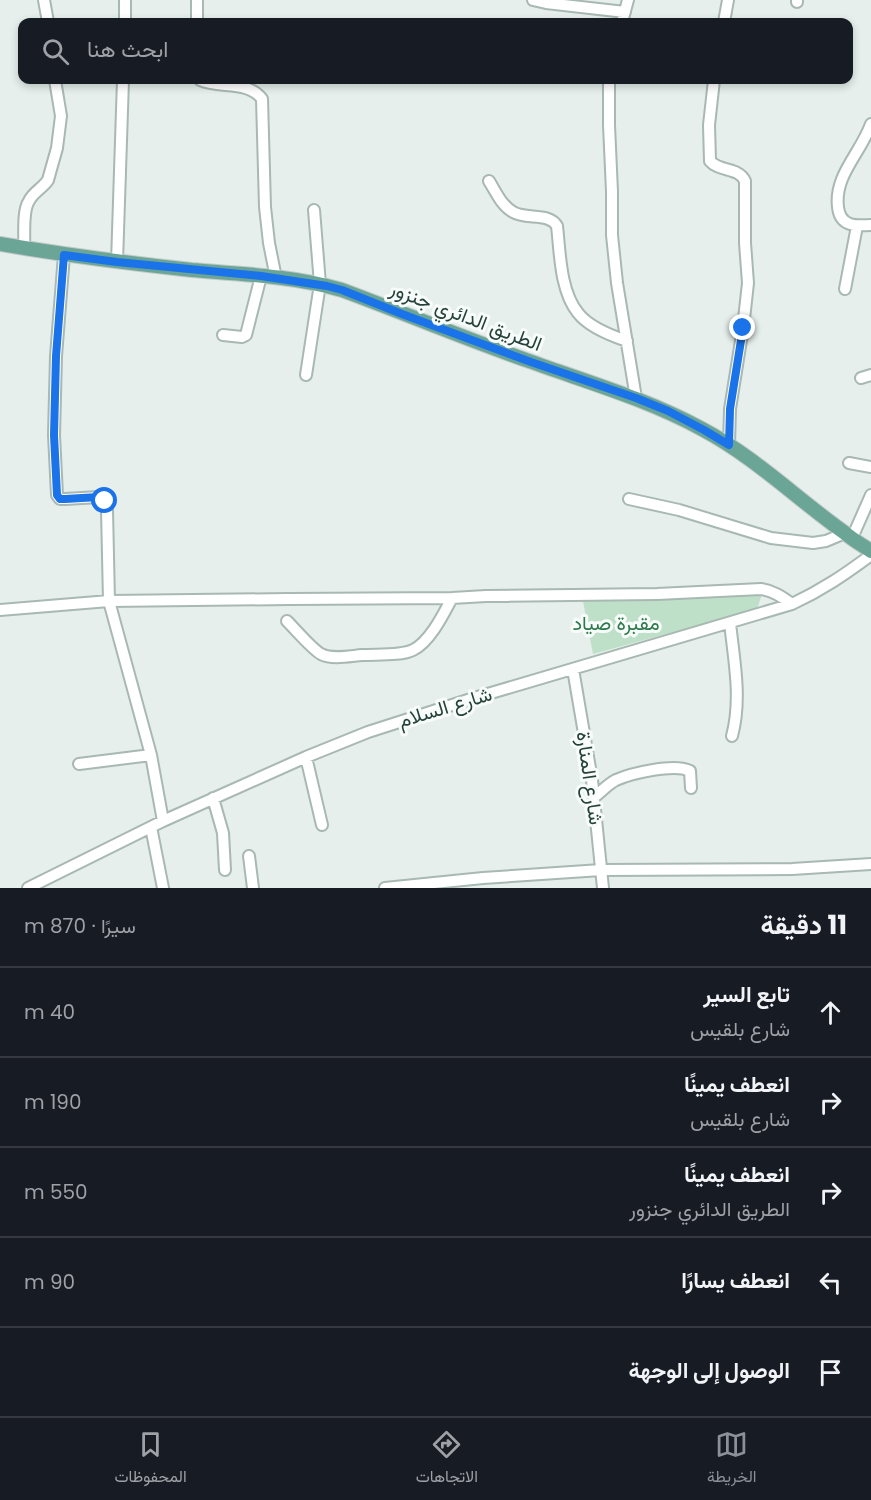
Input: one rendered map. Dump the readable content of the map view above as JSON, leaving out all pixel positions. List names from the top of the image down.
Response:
{
  "streets": {
    "main road": ["الطريق الدائري جنزور"],
    "street": ["شارع السلام", "شارع المنارة"]
  },
  "crossings": [
    ["الطريق الدائري جنزور", "شارع السلام"],
    ["شارع السلام", "شارع المنارة"]
  ],
  "parks": ["مقبرة صياد"],
  "page": {
    "search": "ابحث هنا",
    "heading": ["11 دقيقة", "سيرًا · 870 m"],
    "list": [
      ["تابع السير", "شارع بلقيس", "40 m"],
      ["انعطف يمينًا", "شارع بلقيس", "190 m"],
      ["انعطف يمينًا", "الطريق الدائري جنزور", "550 m"],
      ["انعطف يسارًا", "90 m"],
      "الوصول إلى الوجهة"
    ],
    "nav": ["الخريطة", "الاتجاهات", "المحفوظات"]
  }
}
